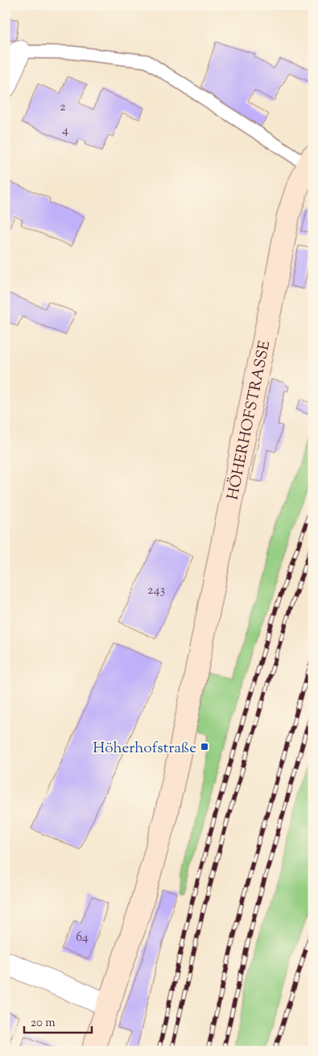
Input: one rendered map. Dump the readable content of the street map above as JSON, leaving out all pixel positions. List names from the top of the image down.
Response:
{
  "streets": {
    "street": ["HÖHERHOFSTRASSE"]
  },
  "places": {
    "transit": ["Höherhofstraße"]
  },
  "house_numbers": [
    "2",
    "4",
    "243",
    "64"
  ],
  "scale_bar": "20 m"
}
